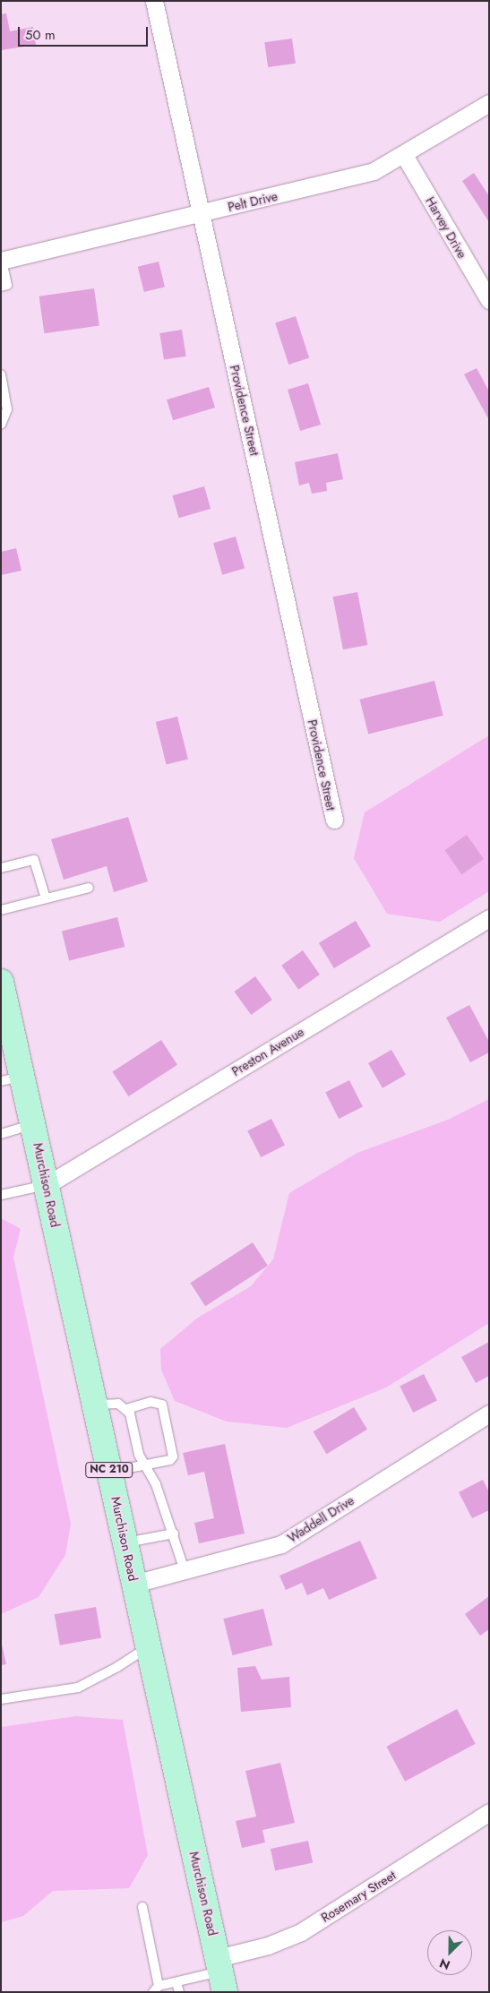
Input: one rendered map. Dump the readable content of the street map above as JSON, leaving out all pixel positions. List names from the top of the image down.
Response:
{
  "streets": {
    "main road": ["Murchison Road", "NC 210"],
    "street": [
      "Pelt Drive",
      "Harvey Drive",
      "Providence Street",
      "Preston Avenue",
      "Waddell Drive",
      "Rosemary Street"
    ]
  },
  "crossings": [
    ["Pelt Drive", "Harvey Drive"],
    ["Pelt Drive", "Providence Street"],
    ["Preston Avenue", "Murchison Road"],
    ["Murchison Road", "Waddell Drive"],
    ["Murchison Road", "Rosemary Street"]
  ],
  "scale_bar": "50 m",
  "north": "bottom left"
}
